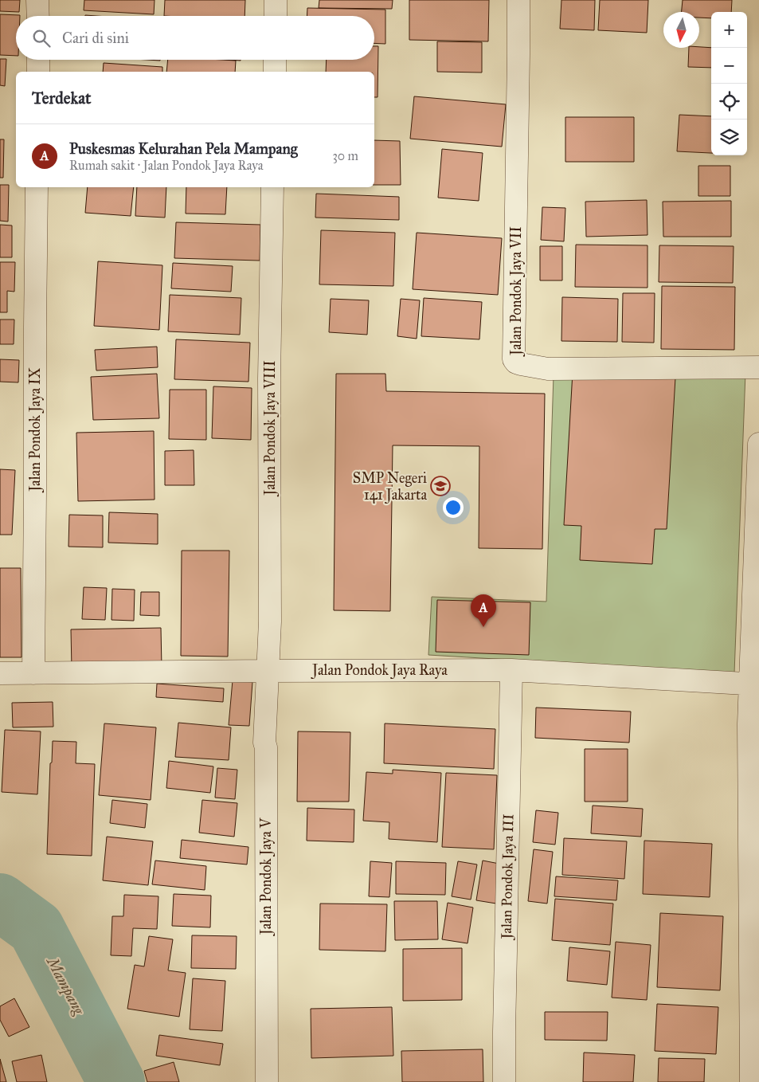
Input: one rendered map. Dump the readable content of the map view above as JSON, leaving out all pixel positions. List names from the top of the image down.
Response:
{
  "streets": {
    "street": [
      "Jalan Pondok Jaya VII",
      "Jalan Pondok Jaya VIII",
      "Jalan Pondok Jaya IX",
      "Jalan Pondok Jaya Raya",
      "Jalan Pondok Jaya V",
      "Jalan Pondok Jaya III"
    ]
  },
  "crossings": [
    ["Jalan Pondok Jaya VIII", "Jalan Pondok Jaya Raya"],
    ["Jalan Pondok Jaya VIII", "Jalan Pondok Jaya V"],
    ["Jalan Pondok Jaya IX", "Jalan Pondok Jaya Raya"],
    ["Jalan Pondok Jaya Raya", "Jalan Pondok Jaya V"],
    ["Jalan Pondok Jaya Raya", "Jalan Pondok Jaya III"]
  ],
  "water": ["Mampang"],
  "places": {
    "school or university": ["SMP Negeri 141 Jakarta"]
  },
  "north": "bottom",
  "page": {
    "map_buttons": ["+", "−"],
    "search": "Cari di sini",
    "heading": "Terdekat",
    "list": [
      {
        "mark": "A",
        "name": "Puskesmas Kelurahan Pela Mampang",
        "note": "Rumah sakit · Jalan Pondok Jaya Raya",
        "value": "30 m"
      }
    ],
    "pins": "A"
  }
}
